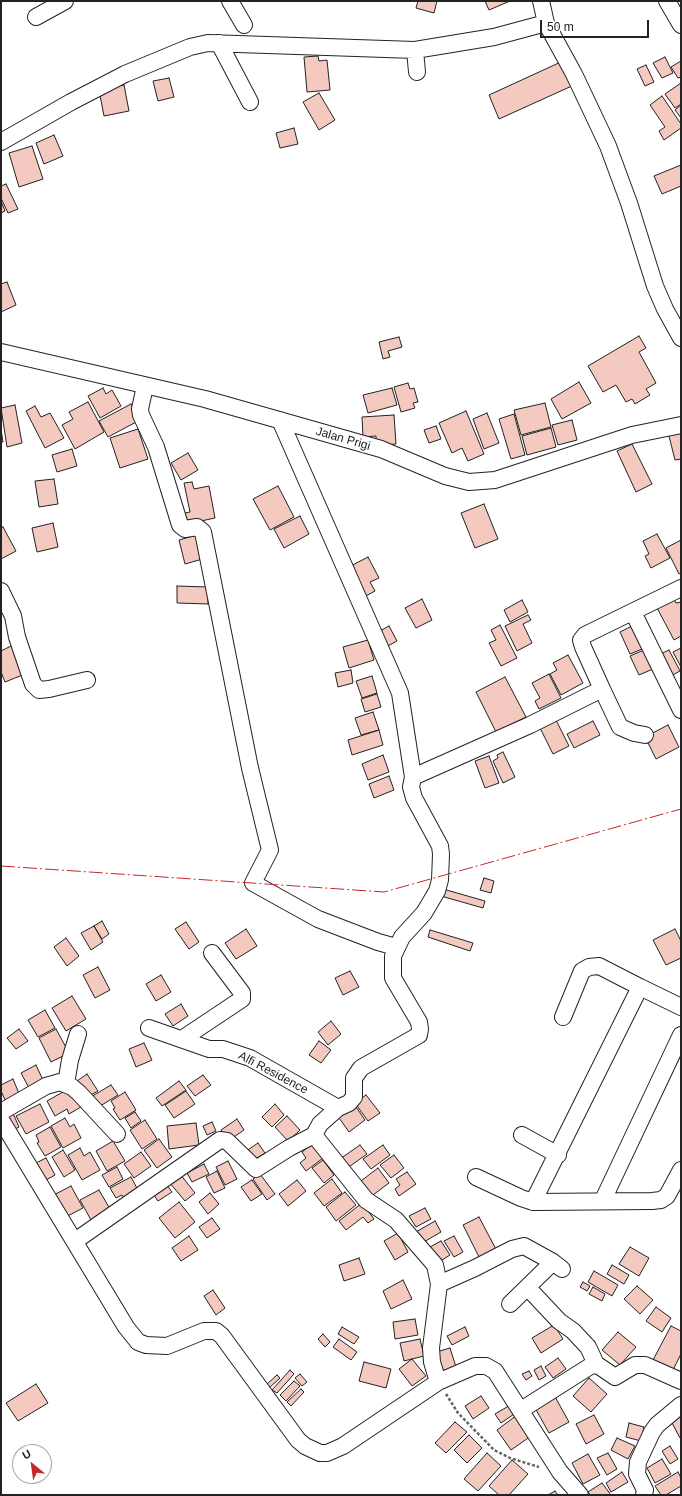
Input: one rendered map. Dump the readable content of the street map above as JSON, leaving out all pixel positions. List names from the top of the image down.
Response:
{
  "streets": {
    "street": ["Jalan Prigi", "Alfi Residence"]
  },
  "scale_bar": "50 m",
  "north": "top left"
}
